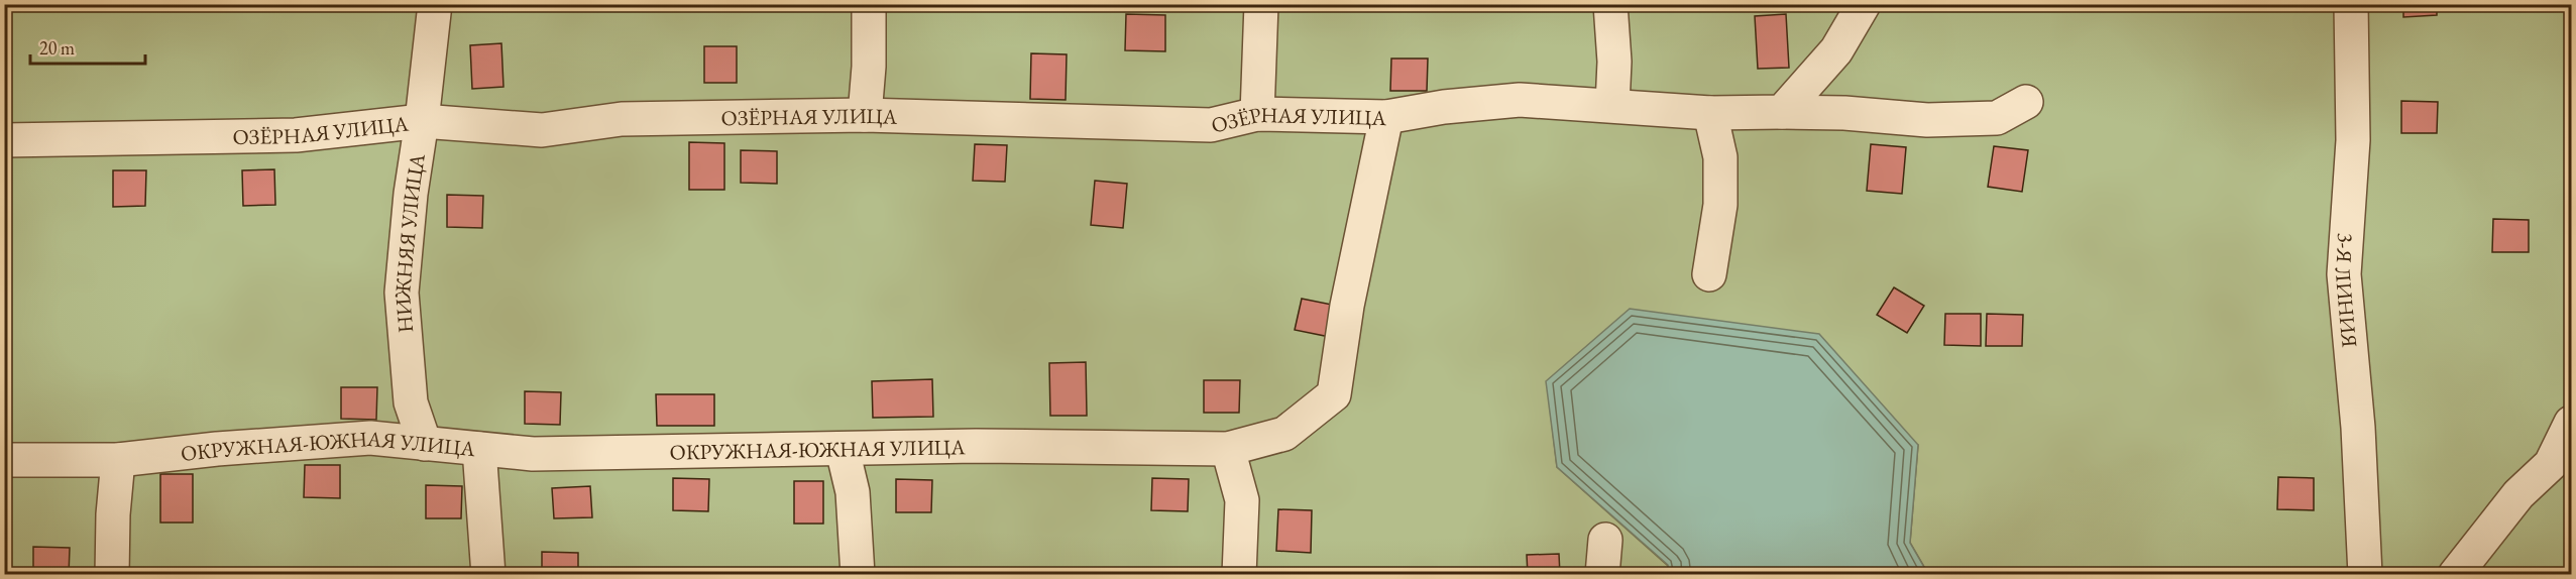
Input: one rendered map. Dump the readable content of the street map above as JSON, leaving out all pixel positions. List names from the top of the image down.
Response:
{
  "streets": {
    "street": [
      "ОЗЁРНАЯ УЛИЦА",
      "НИЖНЯЯ УЛИЦА",
      "3-Я ЛИНИЯ",
      "ОКРУЖНАЯ-ЮЖНАЯ УЛИЦА"
    ]
  },
  "crossings": [
    ["ОЗЁРНАЯ УЛИЦА", "НИЖНЯЯ УЛИЦА"],
    ["ОЗЁРНАЯ УЛИЦА", "ОКРУЖНАЯ-ЮЖНАЯ УЛИЦА"],
    ["НИЖНЯЯ УЛИЦА", "ОКРУЖНАЯ-ЮЖНАЯ УЛИЦА"]
  ],
  "scale_bar": "20 m"
}
